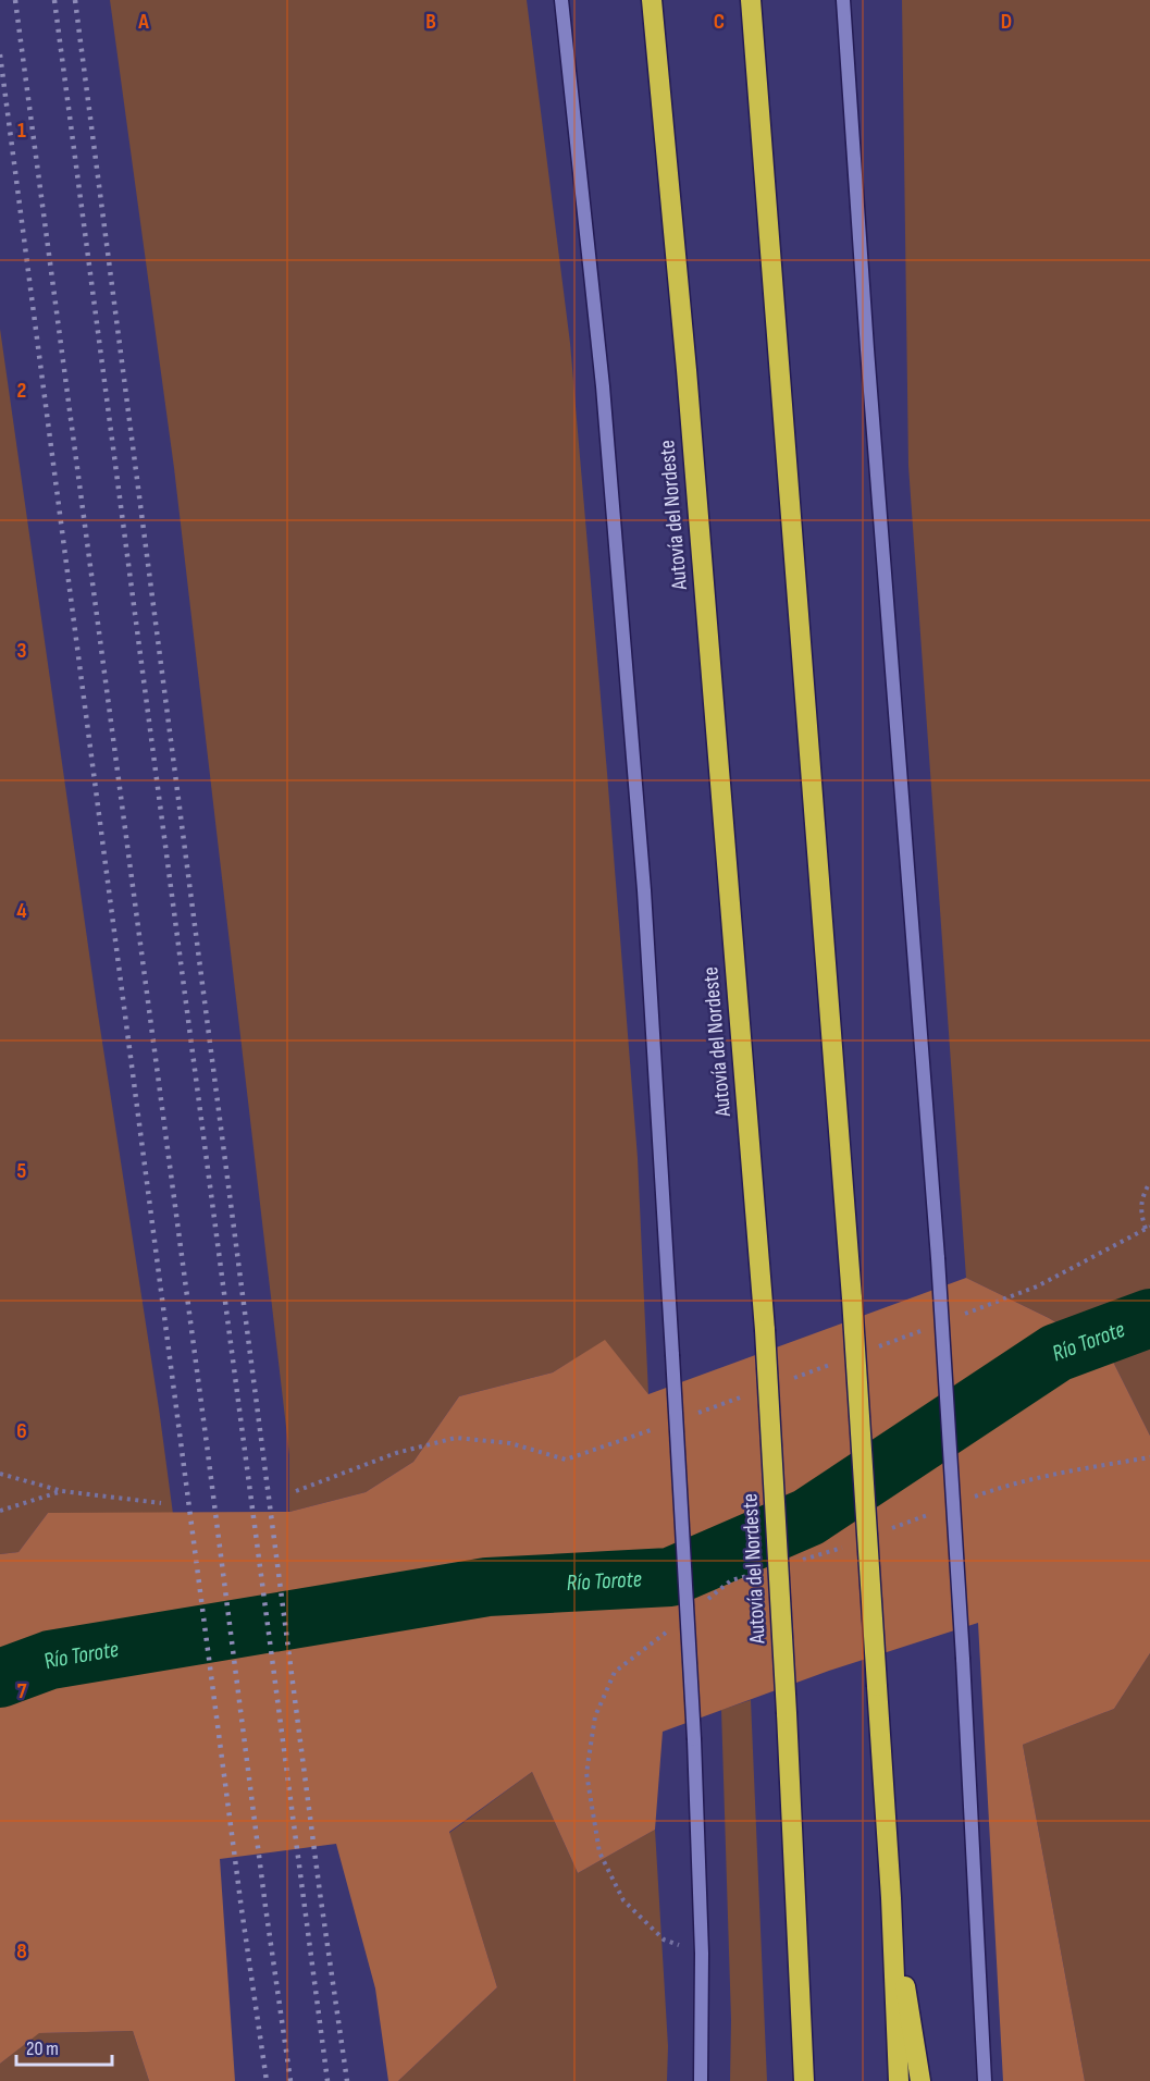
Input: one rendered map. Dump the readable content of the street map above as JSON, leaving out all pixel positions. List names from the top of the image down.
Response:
{
  "streets": {
    "highway": ["Autovía del Nordeste"]
  },
  "water": ["Río Torote"],
  "scale_bar": "20 m",
  "grid": {
    "columns": [
      "A",
      "B",
      "C",
      "D"
    ],
    "rows": [
      "1",
      "2",
      "3",
      "4",
      "5",
      "6",
      "7",
      "8"
    ]
  }
}
